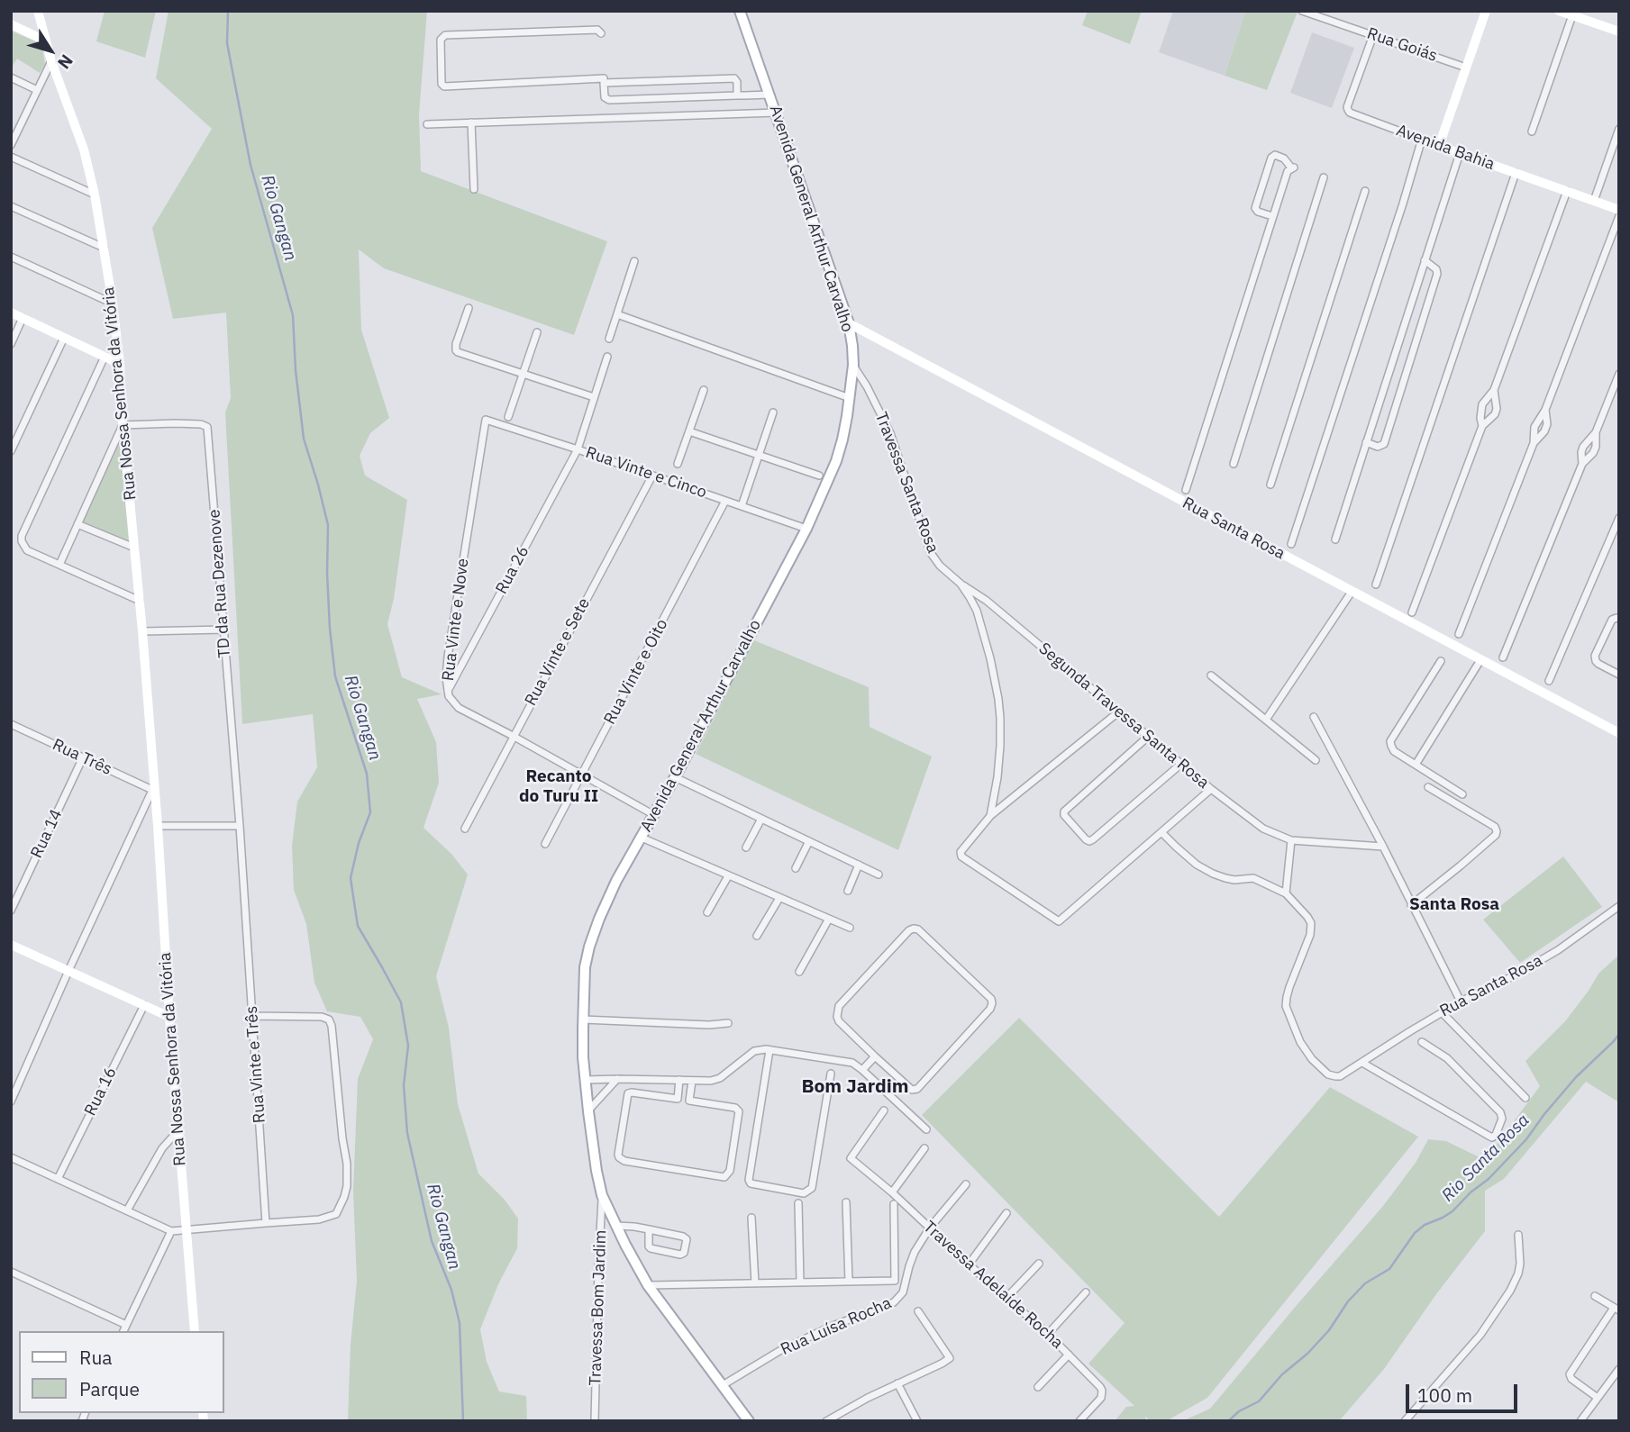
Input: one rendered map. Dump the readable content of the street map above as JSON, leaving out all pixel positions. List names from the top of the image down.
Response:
{
  "streets": {
    "main road": ["Avenida General Arthur Carvalho"],
    "street": [
      "Rua Goiás",
      "Avenida Bahia",
      "Rua Nossa Senhora da Vitória",
      "Rua Vinte e Cinco",
      "Travessa Santa Rosa",
      "Rua Santa Rosa",
      "Rua 26",
      "TD da Rua Dezenove",
      "Rua Vinte e Nove",
      "Rua Vinte e Sete",
      "Rua Vinte e Oito",
      "Segunda Travessa Santa Rosa",
      "Rua Três",
      "Rua 14",
      "Rua Vinte e Três",
      "Rua 16",
      "Travessa Adelaíde Rocha",
      "Travessa Bom Jardim",
      "Rua Luísa Rocha"
    ]
  },
  "crossings": [
    ["Rua Goiás", "Avenida Bahia"],
    ["Avenida General Arthur Carvalho", "Rua Vinte e Cinco"],
    ["Avenida General Arthur Carvalho", "Travessa Santa Rosa"],
    ["Avenida General Arthur Carvalho", "Rua Santa Rosa"],
    ["Avenida General Arthur Carvalho", "Rua Vinte e Nove"],
    ["Avenida General Arthur Carvalho", "Travessa Bom Jardim"],
    ["Avenida General Arthur Carvalho", "Rua Luísa Rocha"],
    ["Rua Nossa Senhora da Vitória", "TD da Rua Dezenove"],
    ["Rua Nossa Senhora da Vitória", "Rua Três"],
    ["Rua Vinte e Cinco", "Rua 26"],
    ["Rua Vinte e Cinco", "Rua Vinte e Nove"],
    ["Rua Vinte e Cinco", "Rua Vinte e Sete"],
    ["Rua Vinte e Cinco", "Rua Vinte e Oito"],
    ["Travessa Santa Rosa", "Segunda Travessa Santa Rosa"],
    ["Rua 26", "Rua Vinte e Nove"],
    ["TD da Rua Dezenove", "Rua Vinte e Três"],
    ["Rua Vinte e Nove", "Rua Vinte e Sete"],
    ["Rua Vinte e Nove", "Rua Vinte e Oito"],
    ["Rua Três", "Rua 14"],
    ["Travessa Adelaíde Rocha", "Rua Luísa Rocha"]
  ],
  "districts": ["Recanto do Turu II", "Santa Rosa", "Bom Jardim"],
  "water": ["Rio Gangan", "Rio Santa Rosa"],
  "legend": ["Rua", "Parque"],
  "scale_bar": "100 m",
  "north": "bottom right"
}
